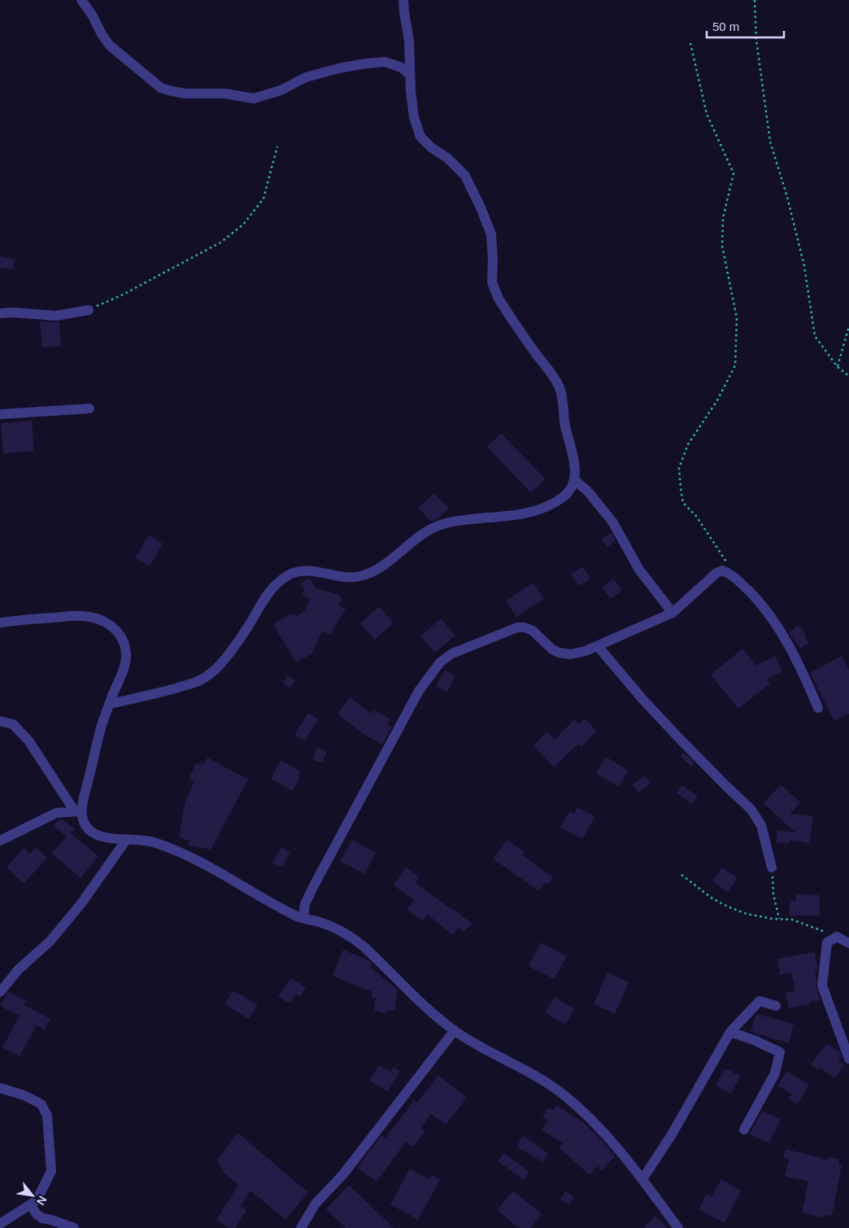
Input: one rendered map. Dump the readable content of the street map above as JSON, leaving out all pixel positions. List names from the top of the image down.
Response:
{
  "scale_bar": "50 m",
  "north": "bottom right"
}
